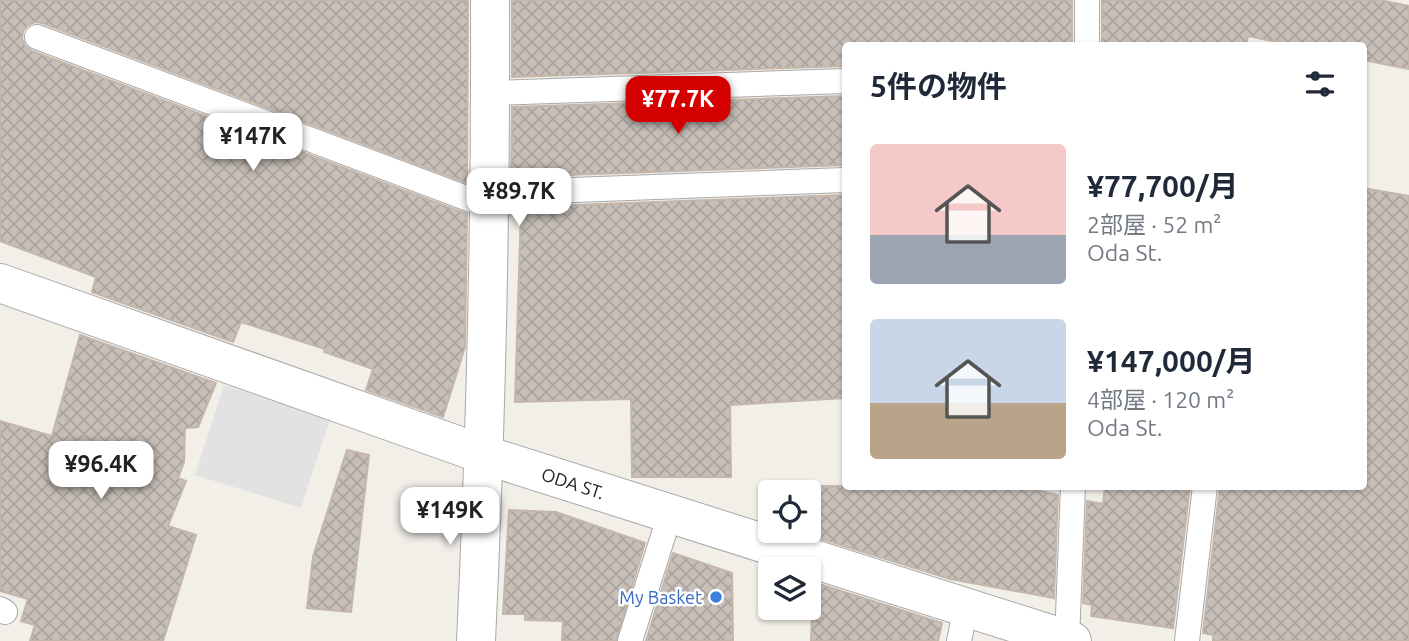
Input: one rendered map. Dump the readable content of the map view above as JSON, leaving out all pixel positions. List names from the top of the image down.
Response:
{
  "streets": {
    "street": ["ODA ST."]
  },
  "places": ["My Basket"],
  "page": {
    "heading": "5件の物件",
    "price": [
      "¥77.7K",
      "¥147K",
      "¥89.7K",
      "¥96.4K",
      "¥149K"
    ],
    "list": [
      {
        "name": "¥77,700/月",
        "note": "2部屋 · 52 m² · Oda St."
      },
      {
        "name": "¥147,000/月",
        "note": "4部屋 · 120 m² · Oda St."
      }
    ]
  }
}
